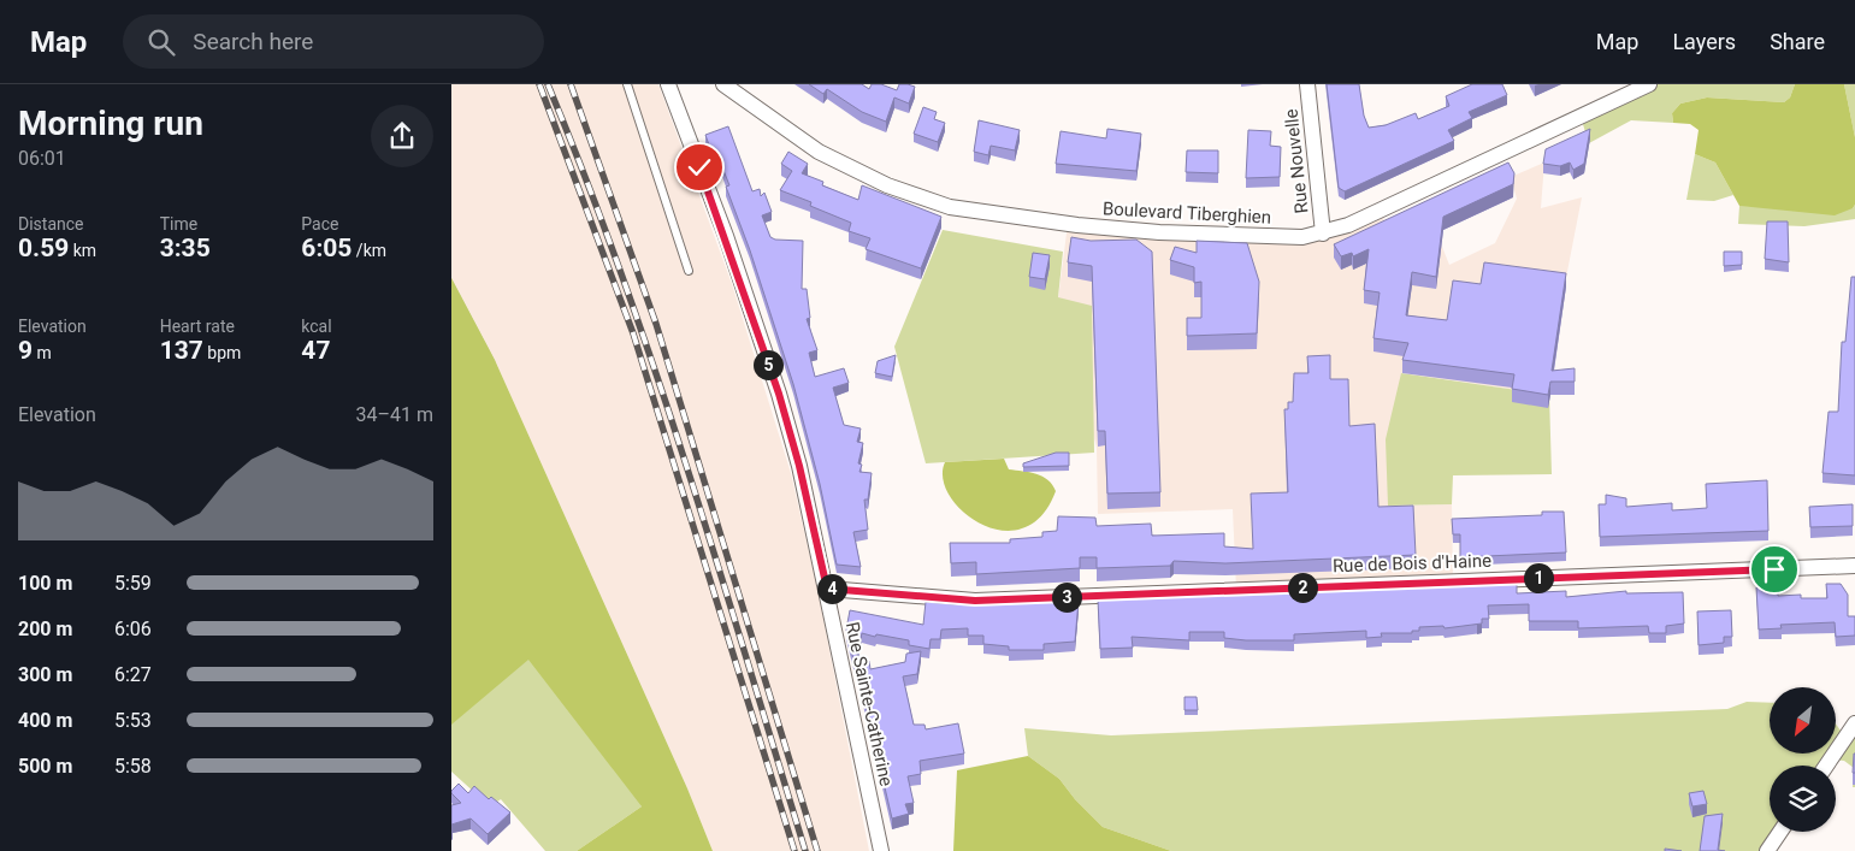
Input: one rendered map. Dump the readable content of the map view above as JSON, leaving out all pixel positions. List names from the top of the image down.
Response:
{
  "streets": {
    "street": [
      "Rue Nouvelle",
      "Boulevard Tiberghien",
      "Rue de Bois d'Haine",
      "Rue Sainte-Catherine"
    ]
  },
  "crossings": [
    ["Rue Nouvelle", "Boulevard Tiberghien"],
    ["Rue de Bois d'Haine", "Rue Sainte-Catherine"]
  ],
  "north": "bottom left",
  "page": {
    "header": "Map",
    "search": "Search here",
    "nav": ["Map", "Layers", "Share"],
    "heading": ["Morning run", "06:01"],
    "stats": [
      ["Distance", "0.59 km"],
      ["Time", "3:35"],
      ["Pace", "6:05 /km"],
      ["Elevation", "9 m"],
      ["Heart rate", "137 bpm"],
      ["kcal", "47"]
    ],
    "pins": [
      "5",
      "1",
      "2",
      "4",
      "3"
    ],
    "chart": ["Elevation", "34–41 m"],
    "list": [
      {
        "name": "100 m",
        "note": "5:59"
      },
      {
        "name": "200 m",
        "note": "6:06"
      },
      {
        "name": "300 m",
        "note": "6:27"
      },
      {
        "name": "400 m",
        "note": "5:53"
      },
      {
        "name": "500 m",
        "note": "5:58"
      }
    ]
  }
}
